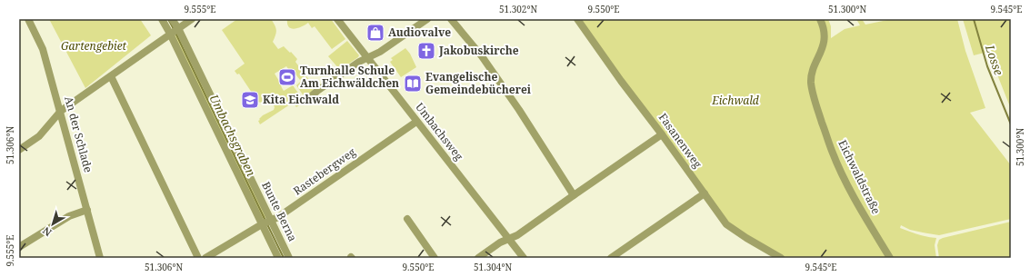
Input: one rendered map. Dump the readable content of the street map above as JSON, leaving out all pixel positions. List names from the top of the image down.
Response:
{
  "streets": {
    "street": [
      "Umbachsweg",
      "An der Schlade",
      "Fasanenweg",
      "Rastebergweg",
      "Eichwaldstraße",
      "Bunte Berna"
    ]
  },
  "crossings": [
    ["Umbachsweg", "Rastebergweg"],
    ["Rastebergweg", "Bunte Berna"]
  ],
  "water": ["Losse", "Umbachsgraben"],
  "parks": ["Gartengebiet", "Eichwald"],
  "places": {
    "shop": ["Audiovalve"],
    "church": ["Jakobuskirche"],
    "sports": ["Turnhalle Schule Am Eichwäldchen"],
    "library": ["Evangelische Gemeindebücherei"],
    "school or university": ["Kita Eichwald"]
  },
  "north": "bottom left",
  "coordinates": [
    "9.555°E",
    "51.302°N",
    "9.550°E",
    "51.300°N",
    "9.545°E",
    "51.306°N",
    "51.304°N"
  ]
}
